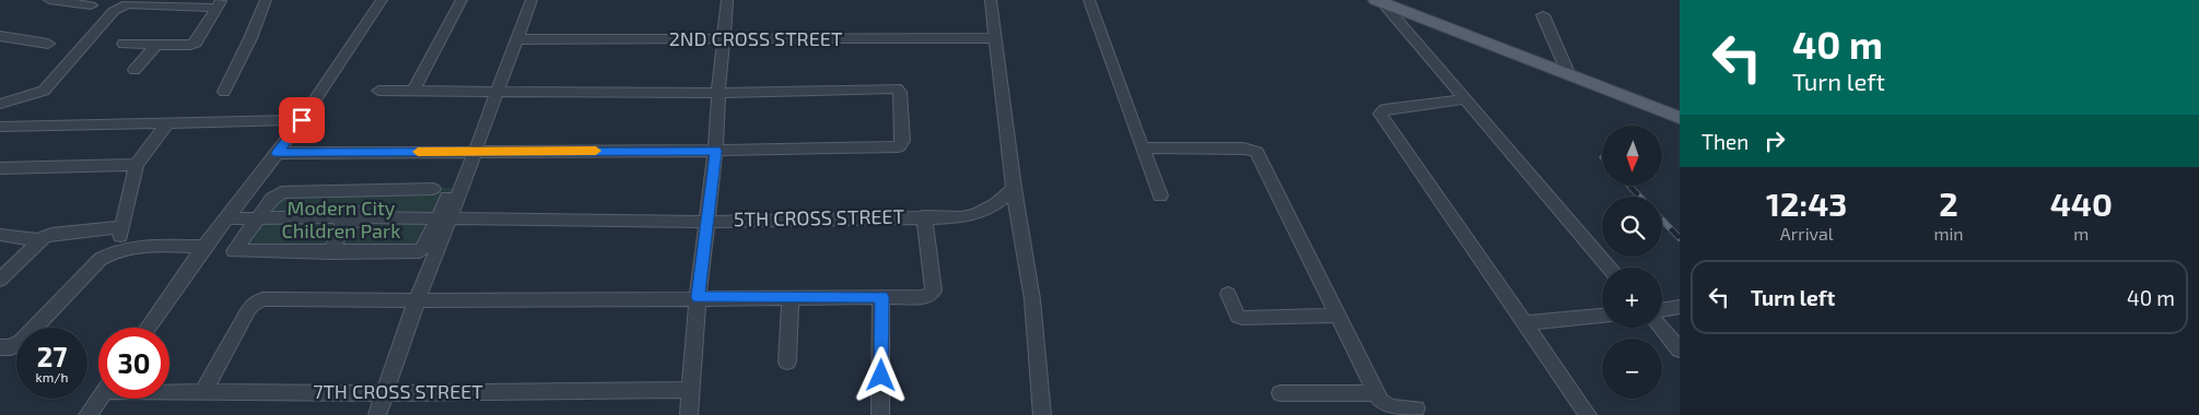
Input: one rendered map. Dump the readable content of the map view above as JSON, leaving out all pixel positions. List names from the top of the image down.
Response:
{
  "streets": {
    "street": ["2ND CROSS STREET", "5TH CROSS STREET", "7TH CROSS STREET"]
  },
  "parks": ["Modern City Children Park"],
  "north": "bottom",
  "page": {
    "turn": ["40 m", "Turn left"],
    "then": "Then",
    "map_buttons": ["+", "−"],
    "eta": [
      "12:43",
      "Arrival",
      "2",
      "min",
      "440",
      "m"
    ],
    "list": [
      {
        "name": "Turn left",
        "value": "40 m"
      }
    ],
    "speed": "27 km/h",
    "limit": "30"
  }
}
